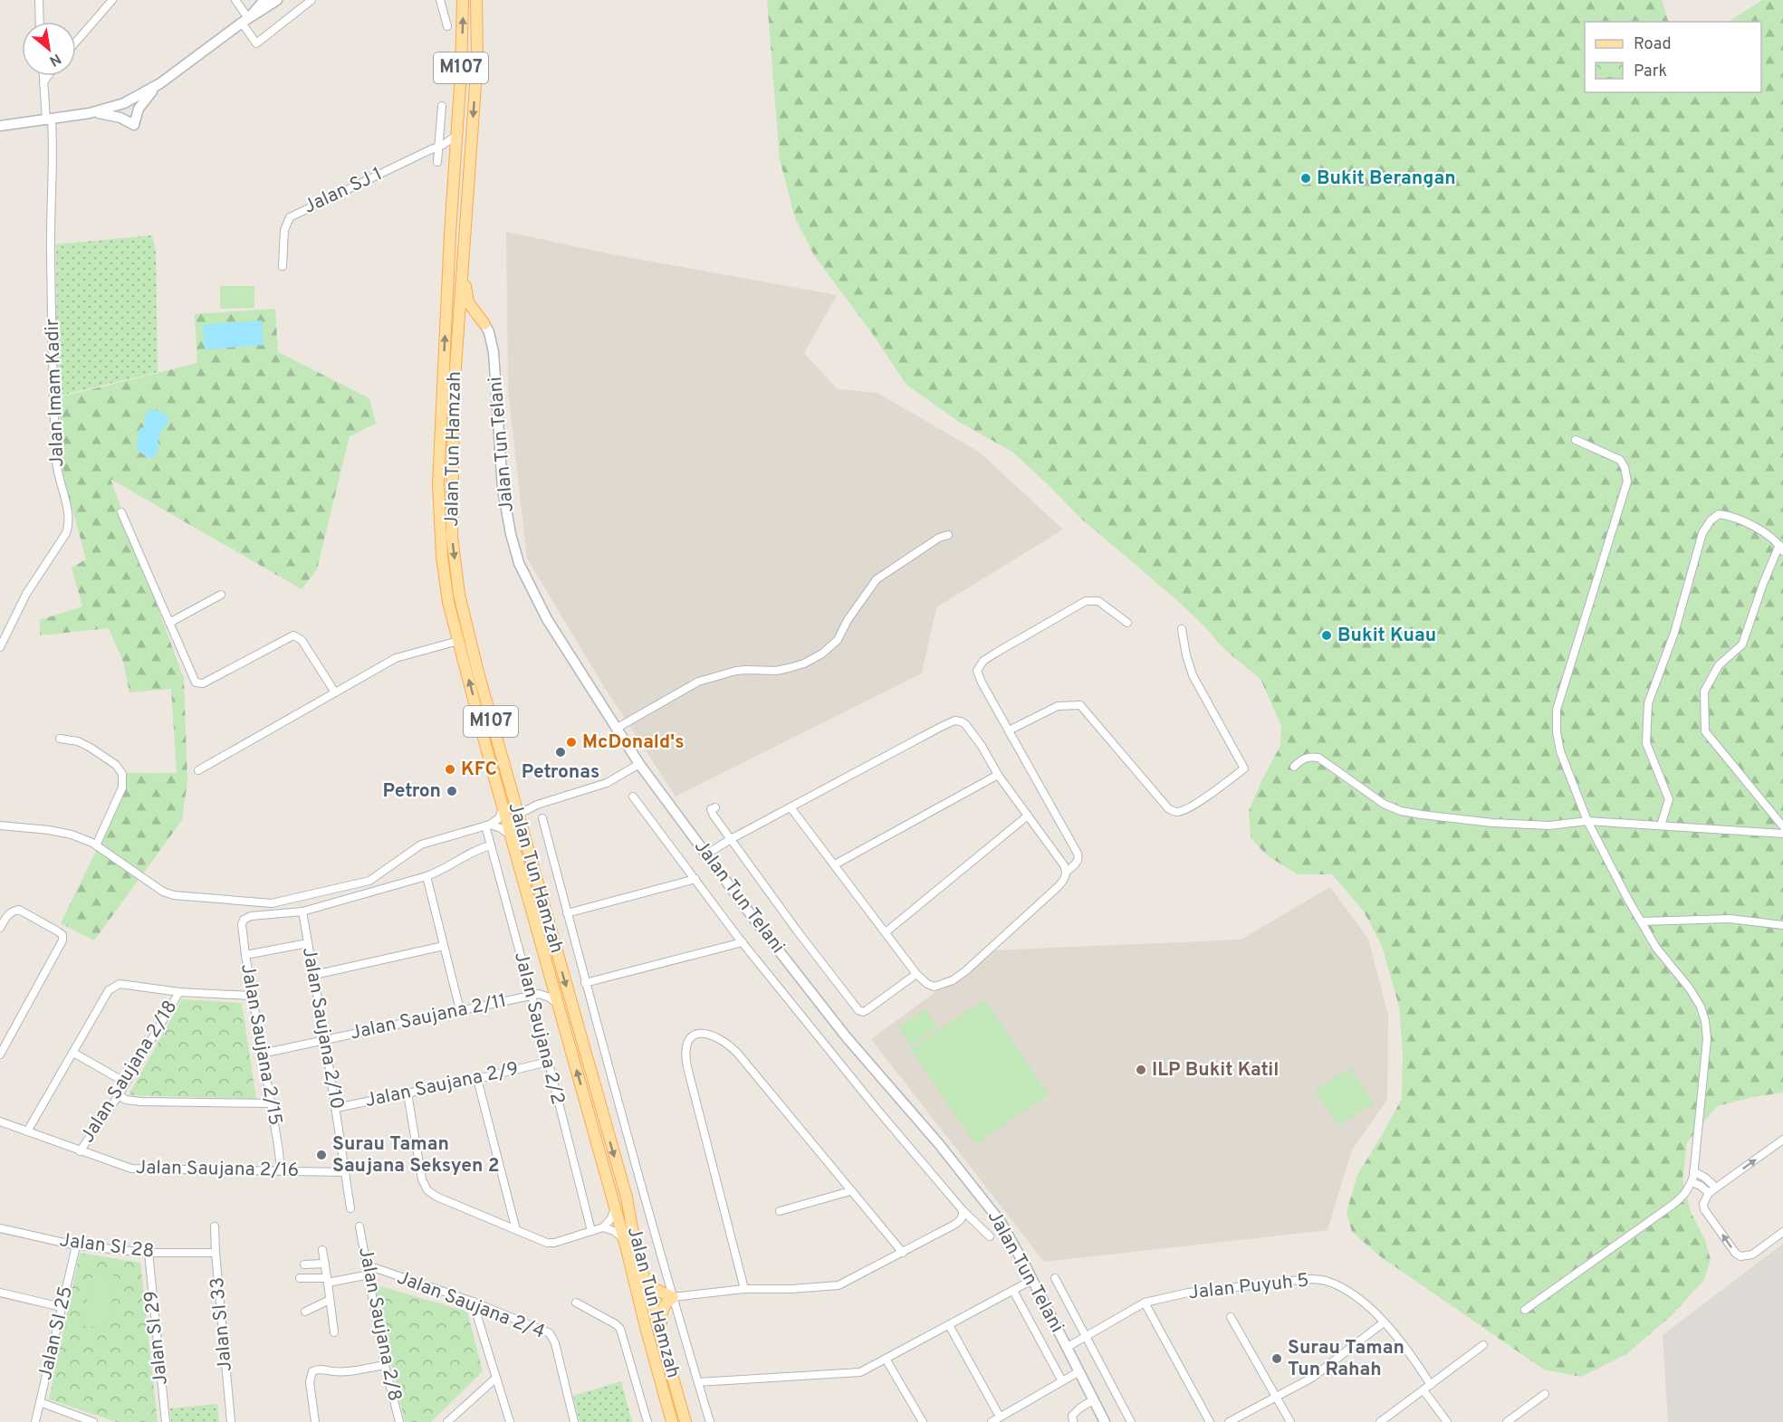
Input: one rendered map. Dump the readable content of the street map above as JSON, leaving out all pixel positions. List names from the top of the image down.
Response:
{
  "streets": {
    "main road": ["M107", "Jalan Tun Hamzah"],
    "street": [
      "Jalan SJ 1",
      "Jalan Imam Kadir",
      "Jalan Tun Telani",
      "Jalan Saujana 2/11",
      "Jalan Saujana 2/10",
      "Jalan Saujana 2/2",
      "Jalan Saujana 2/15",
      "Jalan Saujana 2/18",
      "Jalan Saujana 2/9",
      "Jalan Saujana 2/16",
      "Jalan SI 28",
      "Jalan Puyuh 5",
      "Jalan Saujana 2/4",
      "Jalan SI 33",
      "Jalan Saujana 2/8",
      "Jalan SI 25",
      "Jalan SI 29"
    ]
  },
  "crossings": [
    ["Jalan SJ 1", "Jalan Tun Hamzah"],
    ["Jalan Tun Telani", "Jalan Puyuh 5"],
    ["Jalan Saujana 2/11", "Jalan Saujana 2/10"],
    ["Jalan Saujana 2/11", "Jalan Saujana 2/2"],
    ["Jalan Saujana 2/11", "Jalan Saujana 2/15"],
    ["Jalan Saujana 2/10", "Jalan Saujana 2/9"],
    ["Jalan Saujana 2/10", "Jalan Saujana 2/16"],
    ["Jalan Saujana 2/2", "Jalan Saujana 2/9"],
    ["Jalan Saujana 2/15", "Jalan Saujana 2/16"],
    ["Jalan Saujana 2/18", "Jalan Saujana 2/16"],
    ["Jalan SI 28", "Jalan SI 33"],
    ["Jalan SI 28", "Jalan SI 25"],
    ["Jalan SI 28", "Jalan SI 29"],
    ["Jalan Saujana 2/4", "Jalan Saujana 2/8"]
  ],
  "places": [
    "Bukit Berangan",
    "Bukit Kuau",
    "McDonald's",
    "Petronas",
    "KFC",
    "Petron",
    "ILP Bukit Katil",
    "Surau Taman Saujana Seksyen 2",
    "Surau Taman Tun Rahah"
  ],
  "legend": ["Road", "Park"],
  "north": "bottom right"
}
